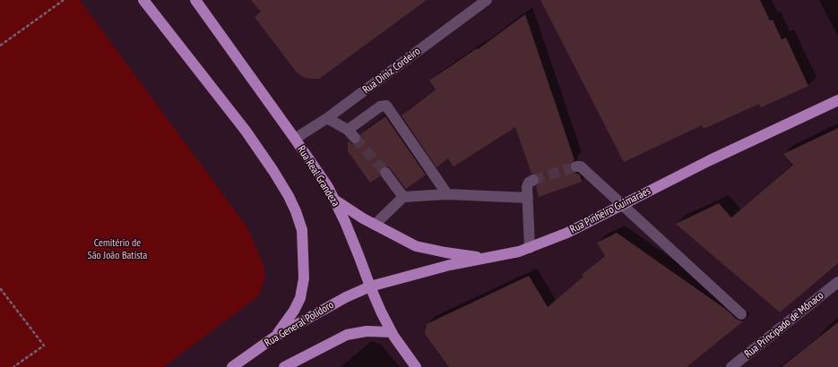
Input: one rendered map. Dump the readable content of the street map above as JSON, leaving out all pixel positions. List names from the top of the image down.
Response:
{
  "streets": {
    "main road": ["Rua Real Grandeza", "Rua Pinheiro Guimarães", "Rua General Polidoro"],
    "street": ["Rua Diniz Cordeiro", "Rua Principado de Mônaco"]
  },
  "crossings": [
    ["Rua Diniz Cordeiro", "Rua Real Grandeza"],
    ["Rua Real Grandeza", "Rua Pinheiro Guimarães"],
    ["Rua Real Grandeza", "Rua General Polidoro"],
    ["Rua Pinheiro Guimarães", "Rua General Polidoro"]
  ],
  "parks": ["Cemitério de São João Batista"]
}
